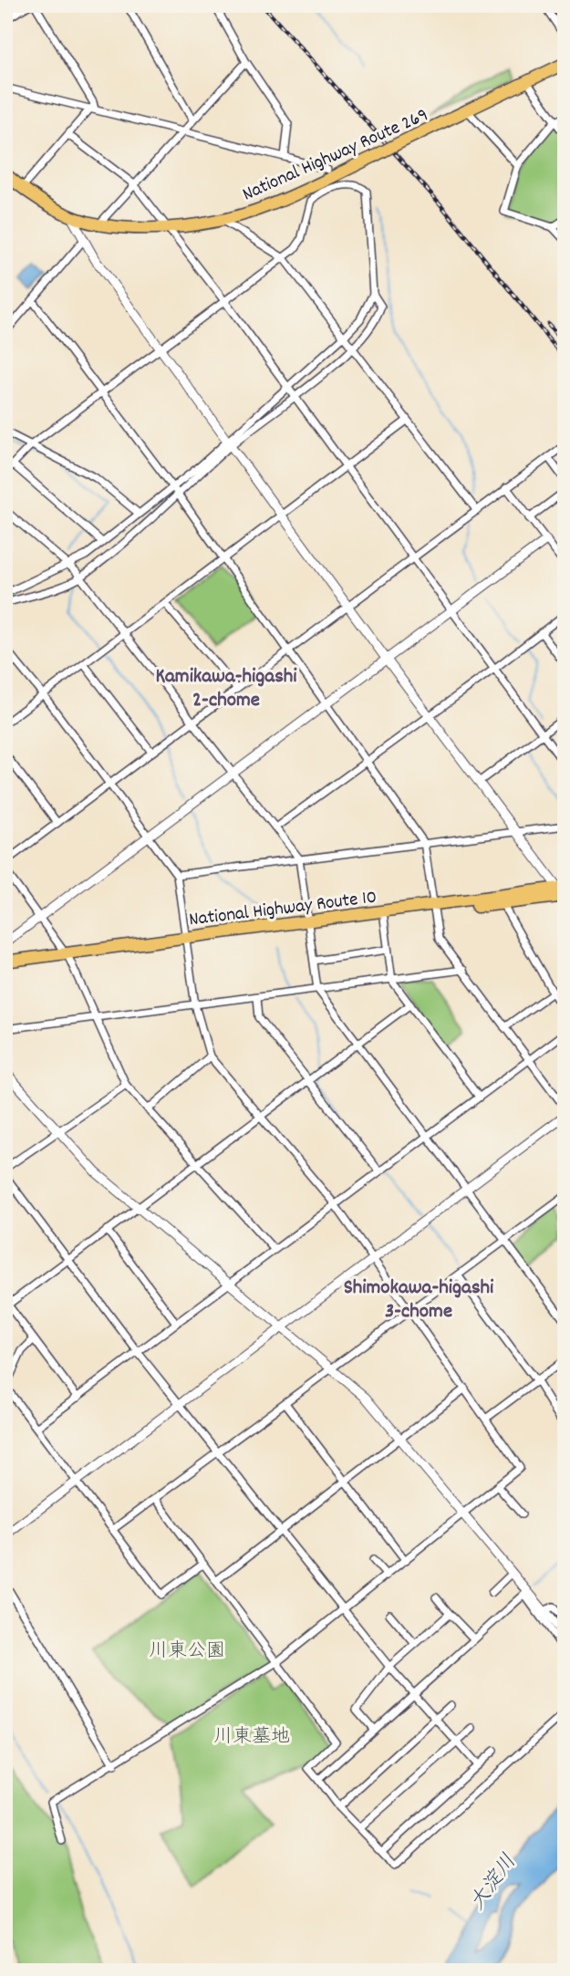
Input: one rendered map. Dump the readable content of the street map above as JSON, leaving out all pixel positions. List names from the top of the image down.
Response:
{
  "streets": {
    "highway": ["National Highway Route 269", "National Highway Route 10"]
  },
  "districts": ["Kamikawa-higashi 2-chome", "Shimokawa-higashi 3-chome"],
  "water": ["大淀川"],
  "parks": ["川東公園", "川東墓地"]
}
